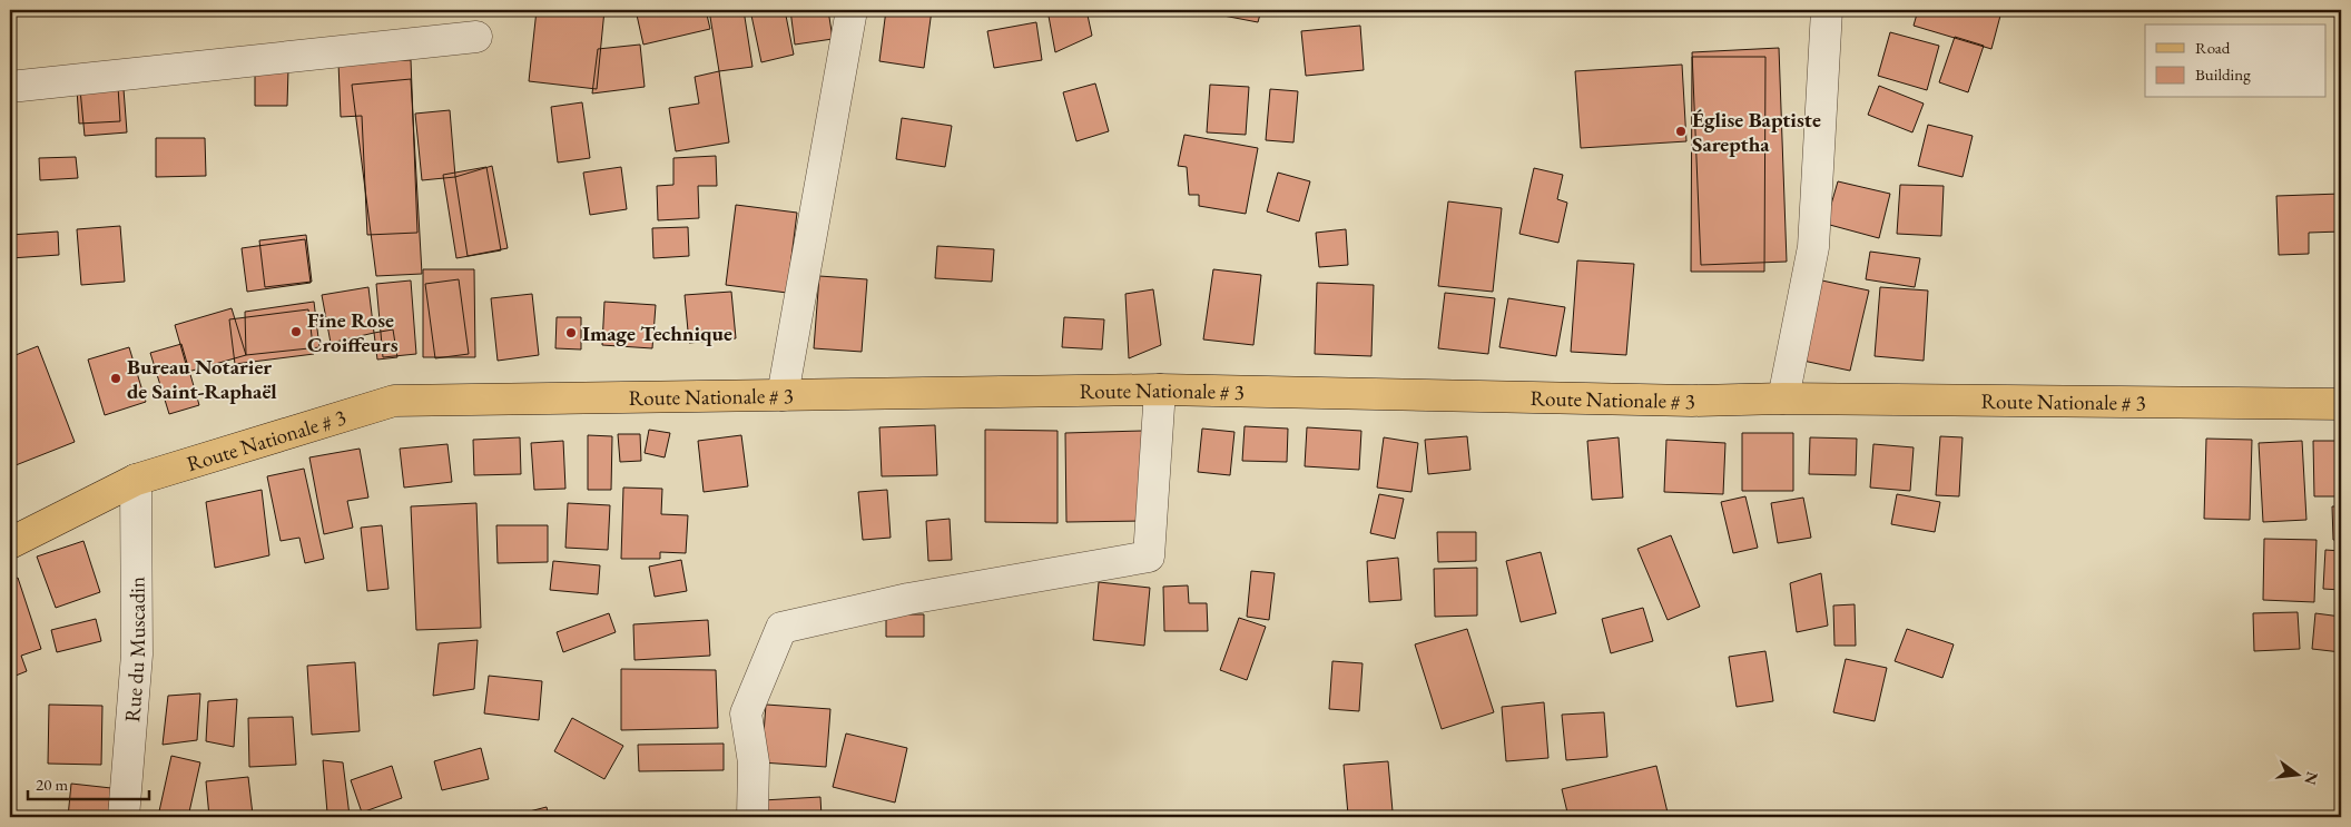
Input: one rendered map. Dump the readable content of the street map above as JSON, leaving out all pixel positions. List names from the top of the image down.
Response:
{
  "streets": {
    "main road": ["Route Nationale # 3"],
    "street": ["Rue du Muscadin"]
  },
  "crossings": [
    ["Route Nationale # 3", "Rue du Muscadin"]
  ],
  "places": [
    "Église Baptiste Sareptha",
    "Fine Rose Croiffeurs",
    "Image Technique",
    "Bureau Notarier de Saint-Raphaël"
  ],
  "legend": ["Road", "Building"],
  "scale_bar": "20 m",
  "north": "right"
}
